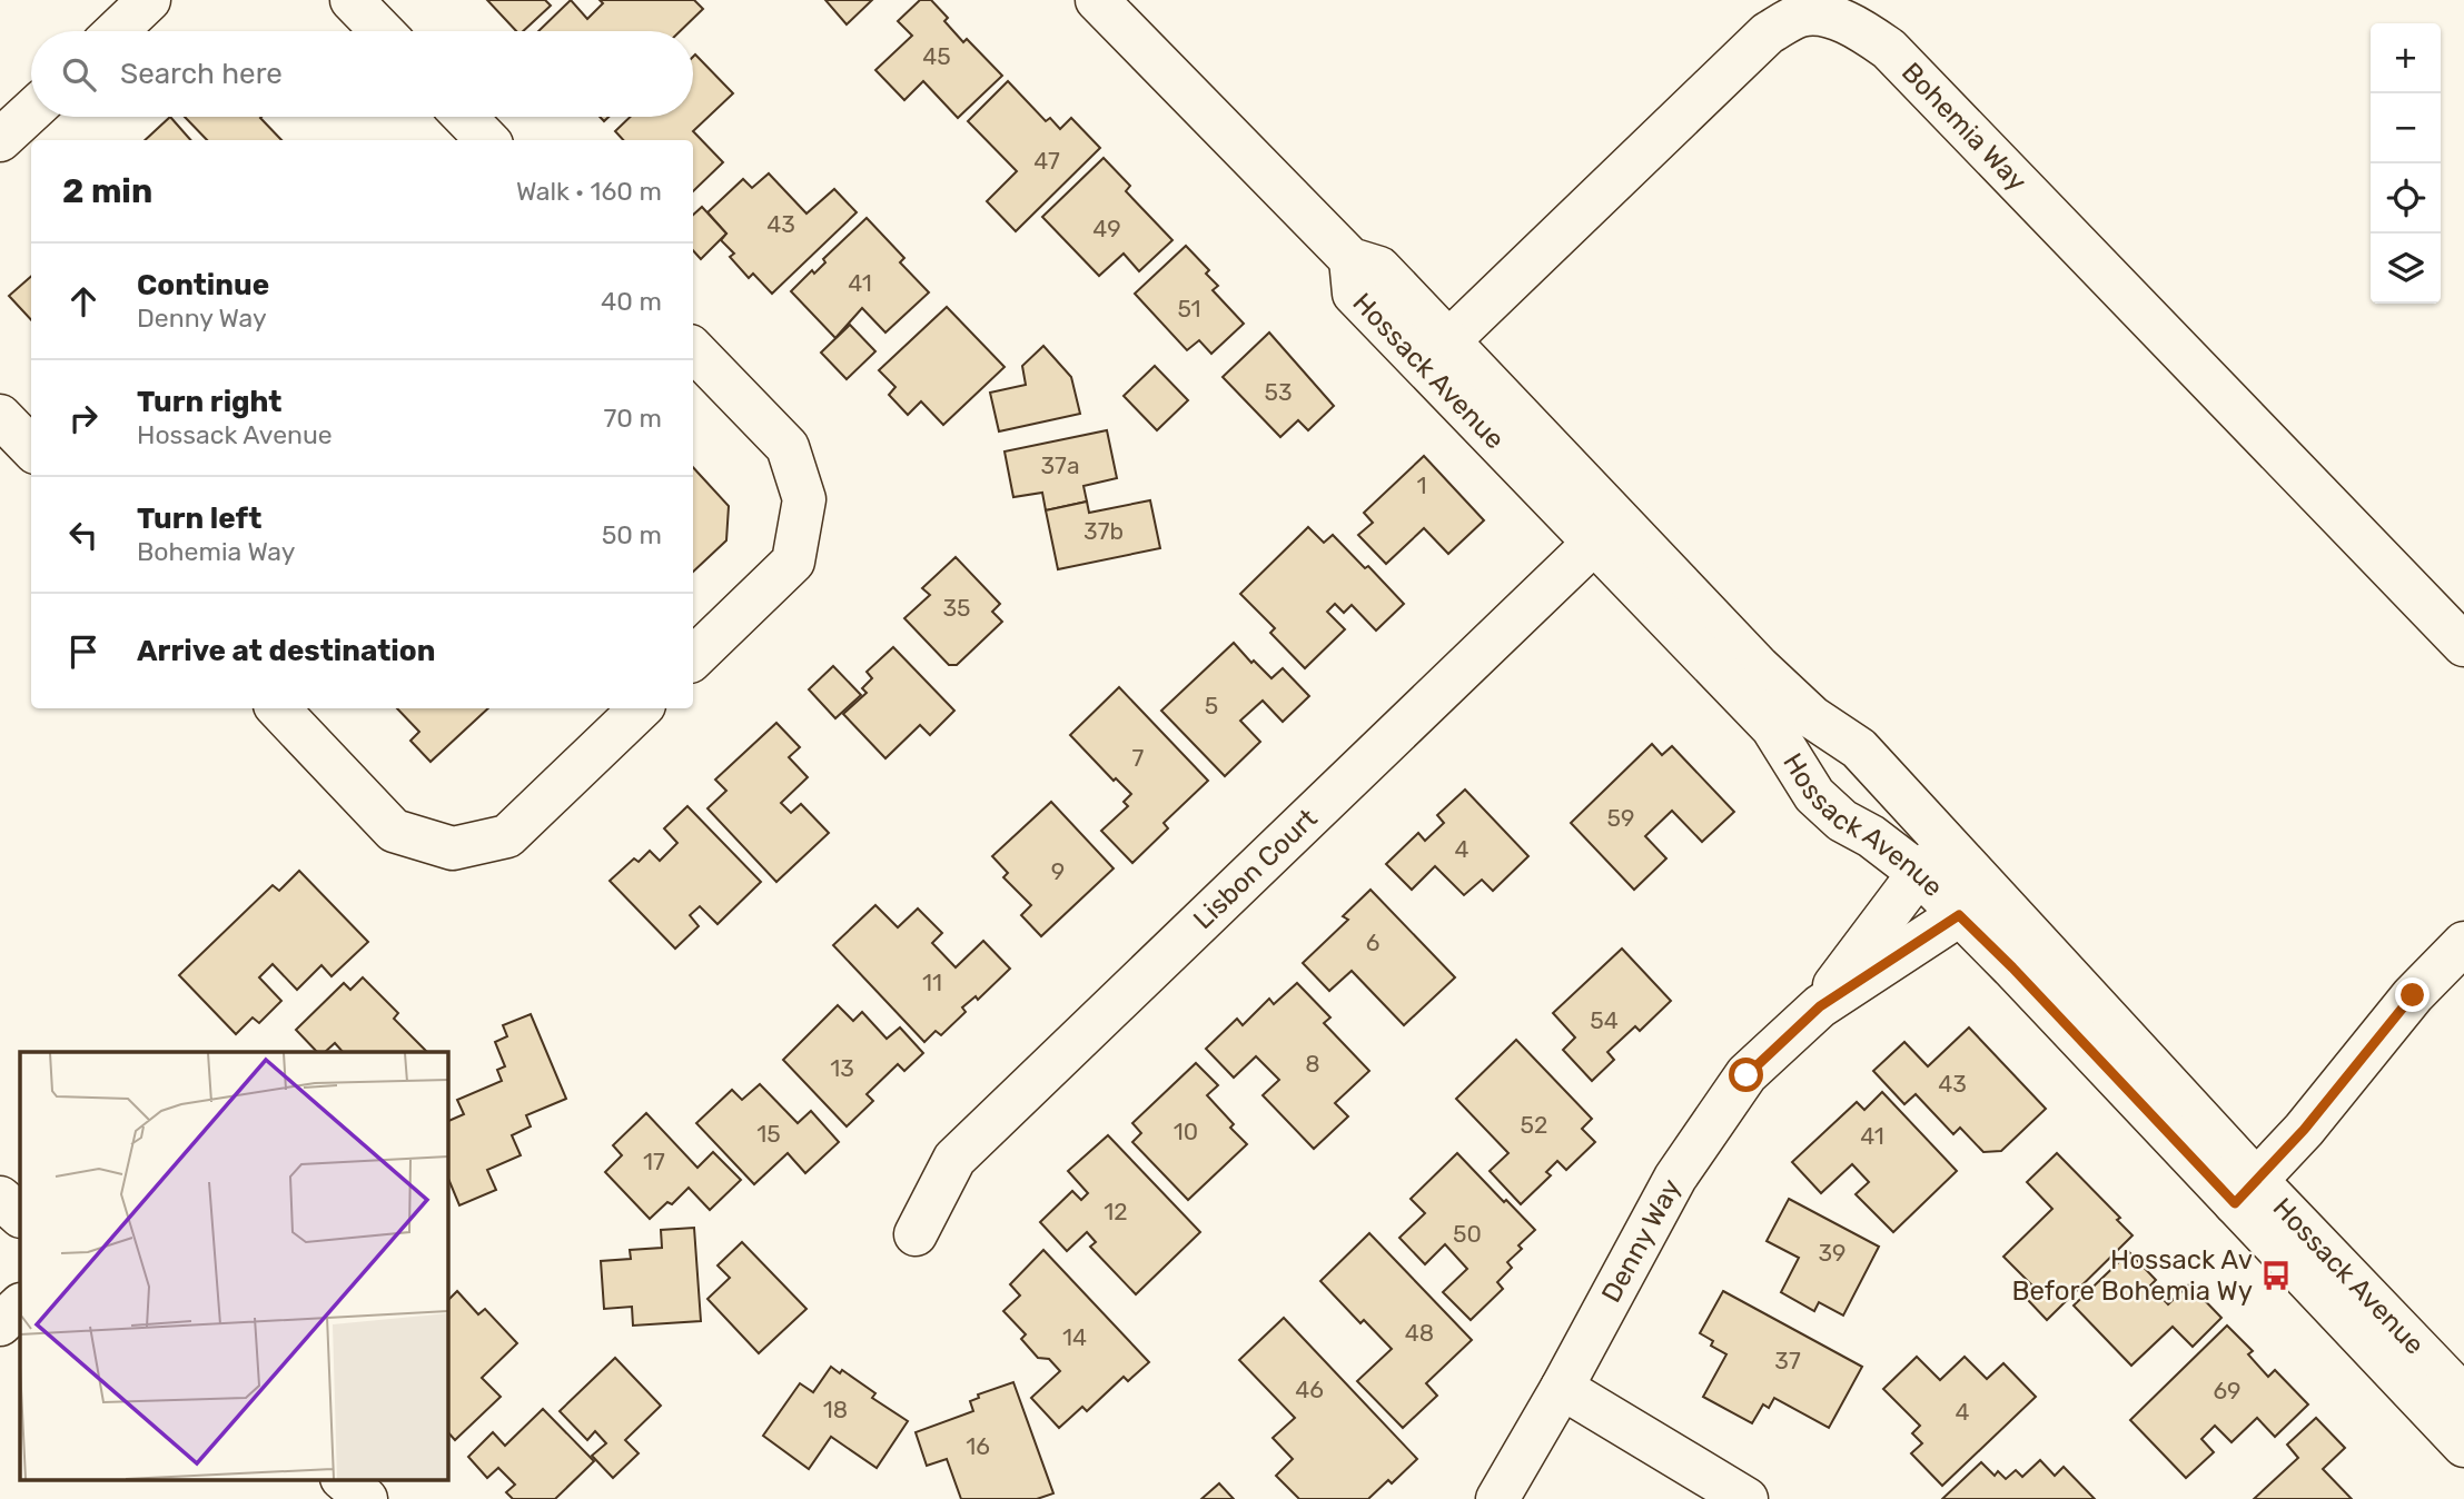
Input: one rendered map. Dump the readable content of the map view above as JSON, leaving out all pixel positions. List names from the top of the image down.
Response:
{
  "streets": {
    "street": [
      "Bohemia Way",
      "Hossack Avenue",
      "Lisbon Court",
      "Denny Way"
    ]
  },
  "crossings": [
    ["Bohemia Way", "Hossack Avenue"],
    ["Hossack Avenue", "Lisbon Court"],
    ["Hossack Avenue", "Denny Way"]
  ],
  "places": {
    "bus stop": ["Hossack Av Before Bohemia Wy"]
  },
  "house_numbers": [
    "45",
    "47",
    "43",
    "49",
    "41",
    "51",
    "53",
    "37a",
    "1",
    "37b",
    "35",
    "5",
    "7",
    "59",
    "4",
    "9",
    "6",
    "11",
    "54",
    "8",
    "13",
    "43",
    "52",
    "10",
    "15",
    "41",
    "17",
    "12",
    "50",
    "39",
    "48",
    "14",
    "37",
    "46",
    "69",
    "18",
    "4",
    "16"
  ],
  "page": {
    "map_buttons": ["+", "−"],
    "search": "Search here",
    "heading": ["2 min", "Walk · 160 m"],
    "list": [
      ["Continue", "Denny Way", "40 m"],
      ["Turn right", "Hossack Avenue", "70 m"],
      ["Turn left", "Bohemia Way", "50 m"],
      "Arrive at destination"
    ]
  }
}
